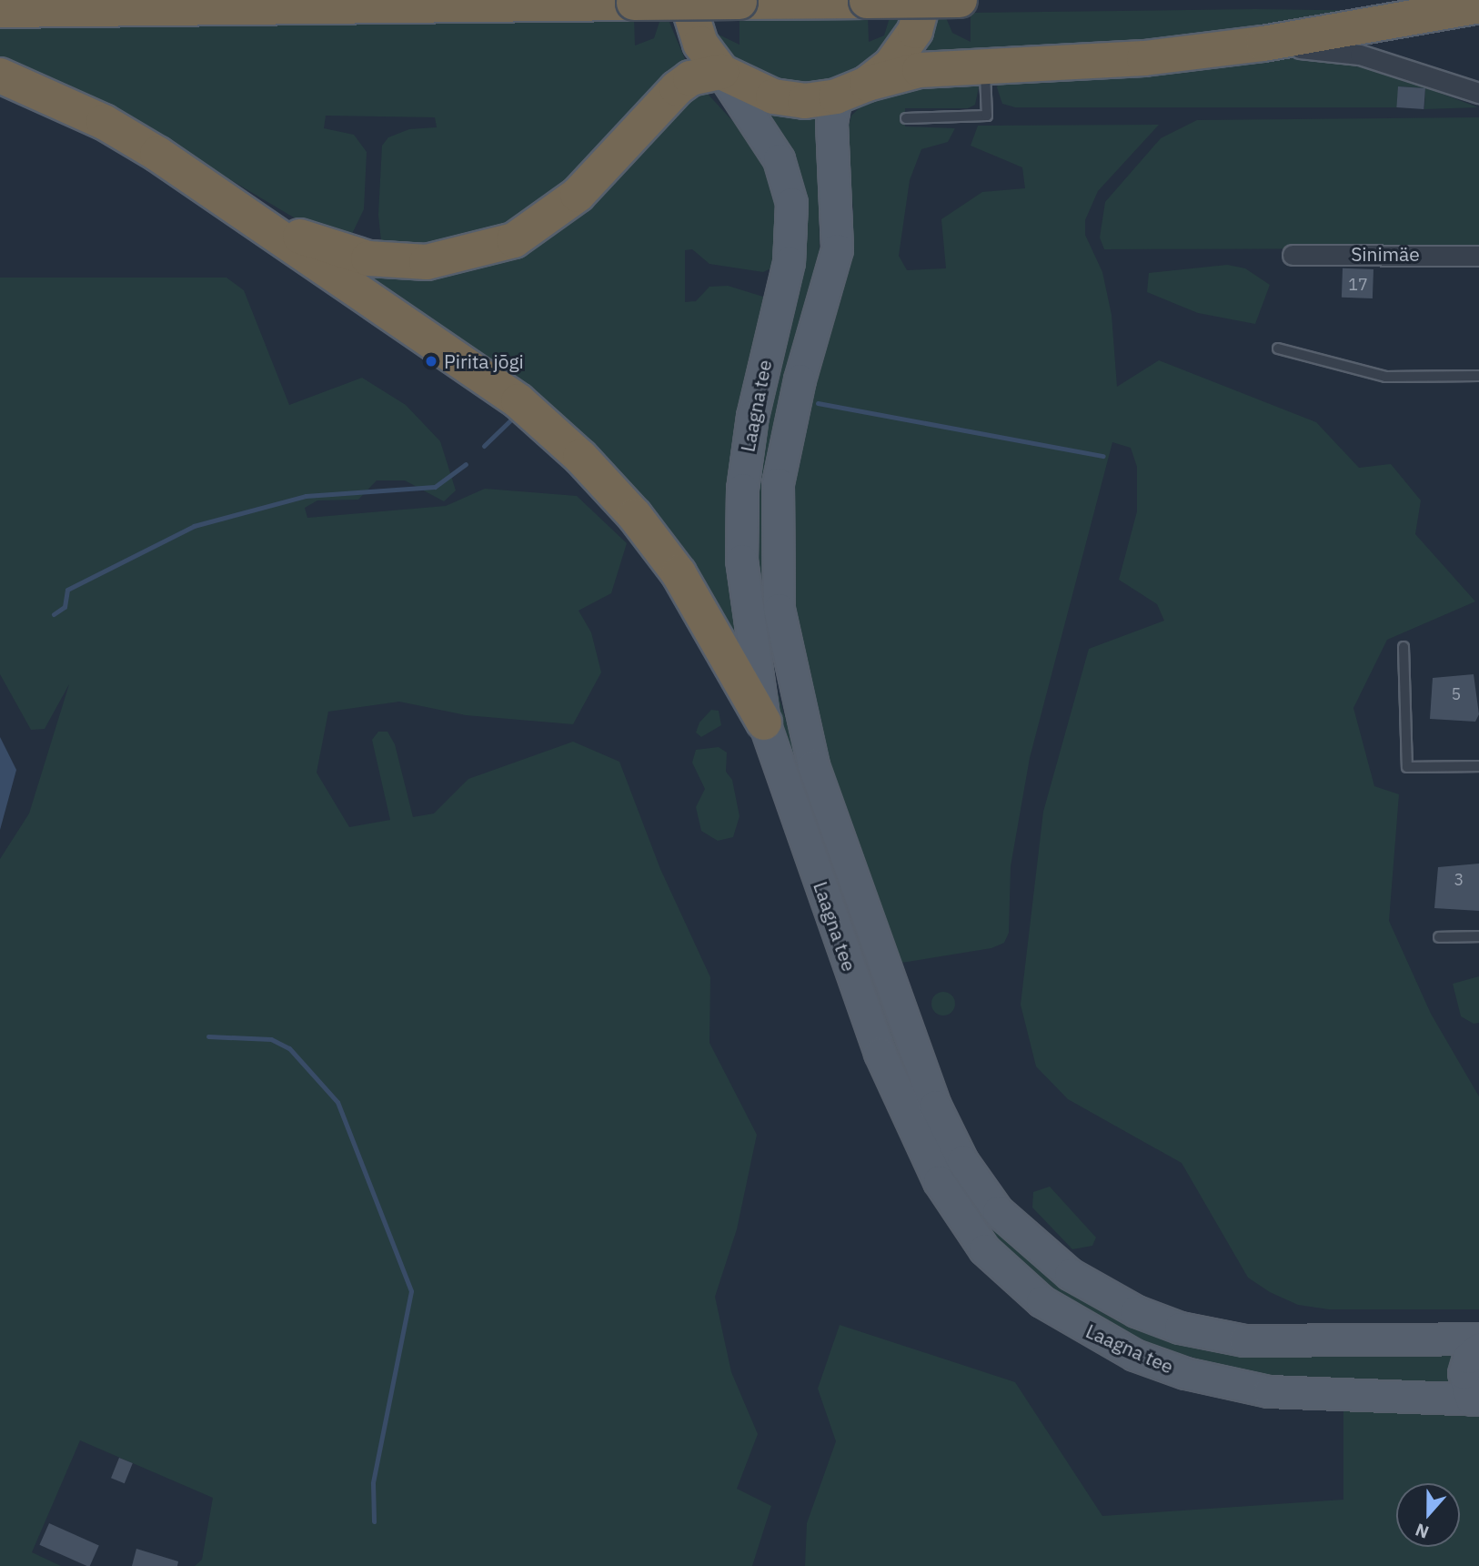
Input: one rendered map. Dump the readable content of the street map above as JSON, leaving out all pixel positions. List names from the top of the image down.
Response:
{
  "streets": {
    "main road": ["Laagna tee"],
    "street": ["Sinimäe"]
  },
  "places": ["Pirita jõgi"],
  "house_numbers": ["17", "5", "3"],
  "north": "bottom"
}
